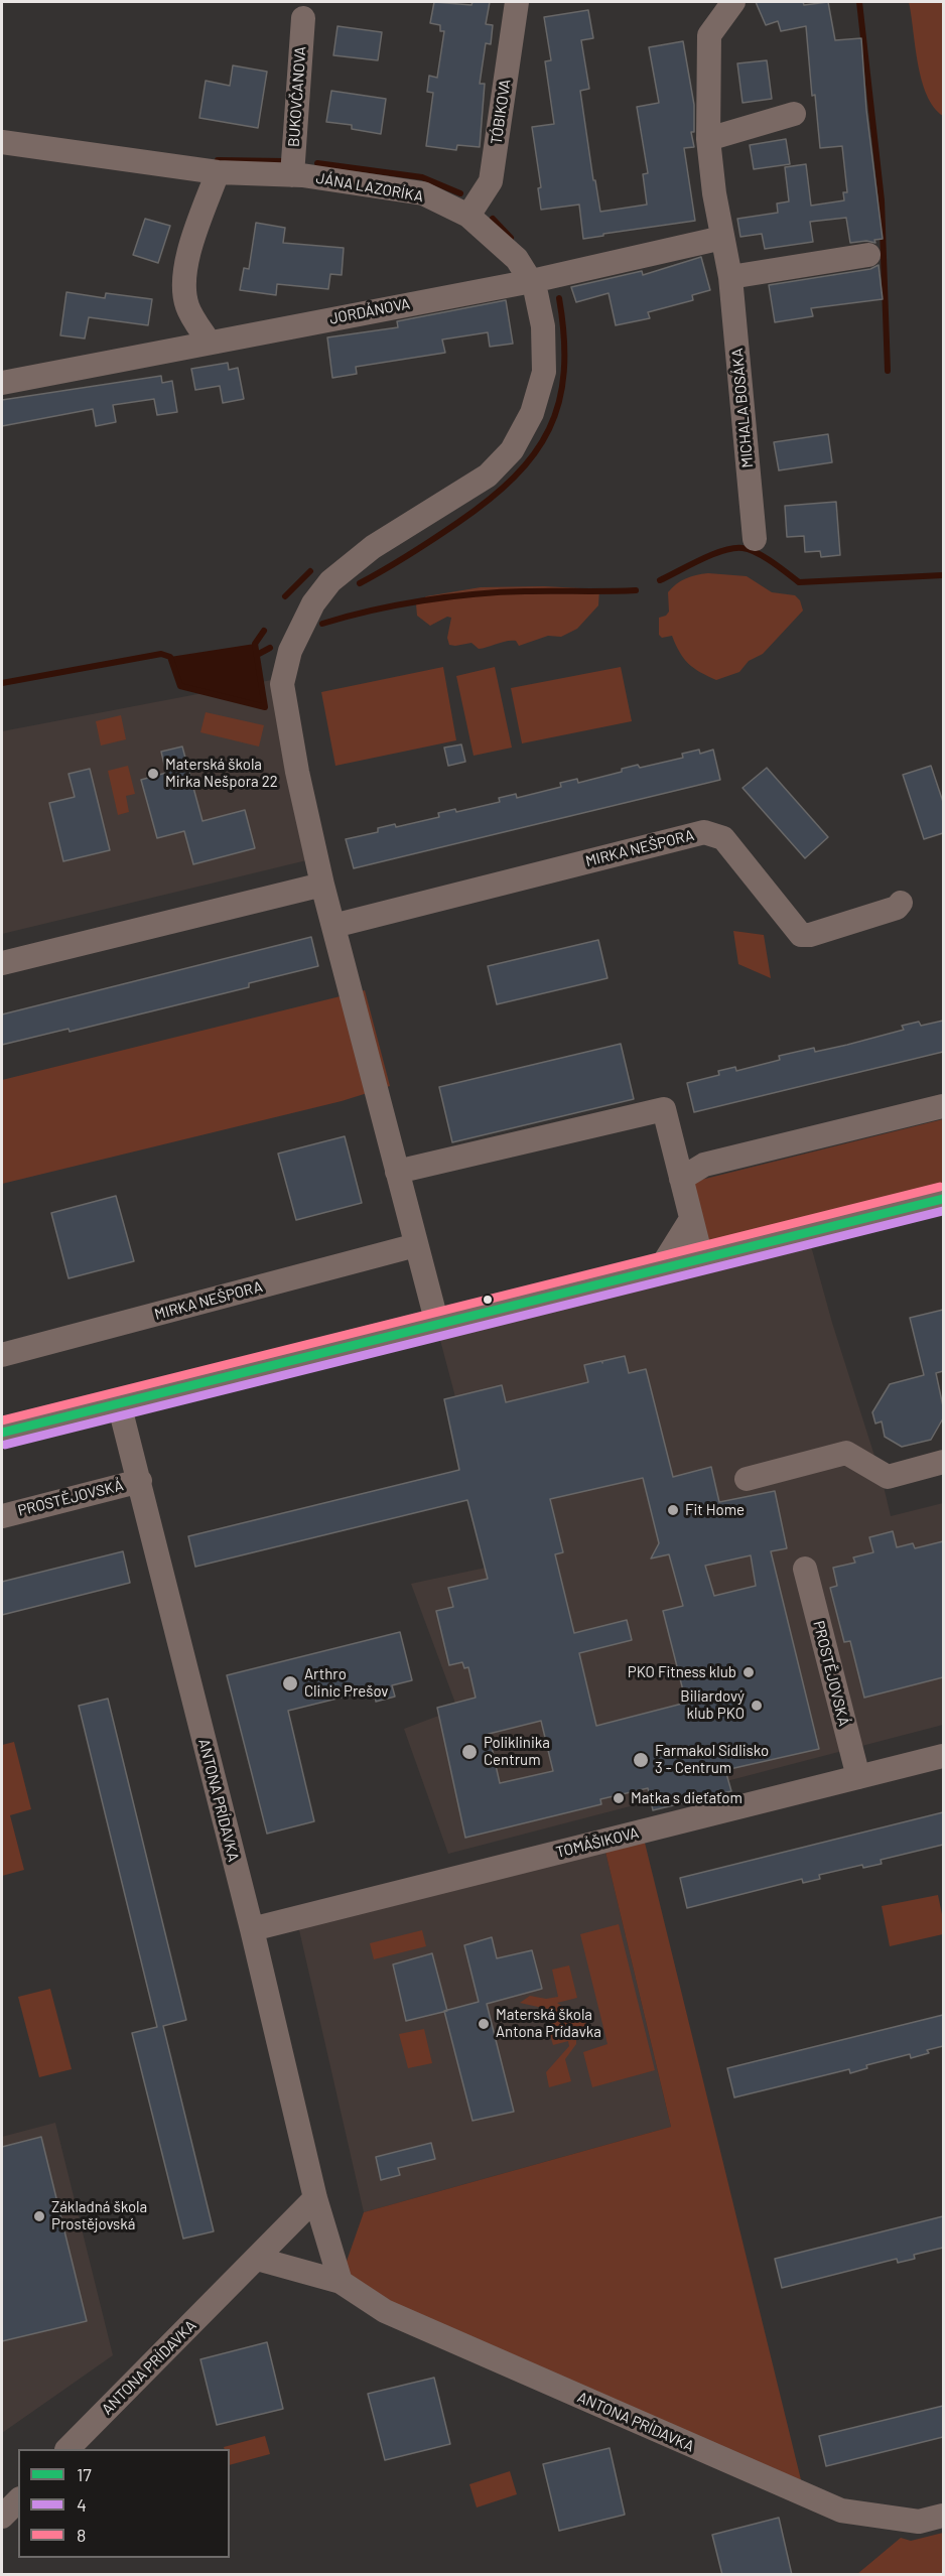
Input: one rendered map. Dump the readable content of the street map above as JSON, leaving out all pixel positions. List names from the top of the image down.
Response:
{
  "streets": {
    "street": [
      "BUKOVČANOVA",
      "TÓBIKOVA",
      "JÁNA LAZORÍKA",
      "JORDÁNOVA",
      "MICHALA BOSÁKA",
      "MIRKA NEŠPORA",
      "PROSTĚJOVSKÁ",
      "ANTONA PRÍDAVKA",
      "TOMÁŠIKOVA"
    ]
  },
  "crossings": [
    ["BUKOVČANOVA", "JÁNA LAZORÍKA"],
    ["TÓBIKOVA", "JÁNA LAZORÍKA"],
    ["JÁNA LAZORÍKA", "JORDÁNOVA"],
    ["PROSTĚJOVSKÁ", "ANTONA PRÍDAVKA"],
    ["PROSTĚJOVSKÁ", "TOMÁŠIKOVA"],
    ["ANTONA PRÍDAVKA", "TOMÁŠIKOVA"]
  ],
  "places": [
    "Materská škola Mirka Nešpora 22",
    "Fit Home",
    "PKO Fitness klub",
    "Arthro Clinic Prešov",
    "Biliardový klub PKO",
    "Poliklinika Centrum",
    "Farmakol Sídlisko 3 - Centrum",
    "Matka s dieťaťom",
    "Materská škola Antona Prídavka",
    "Základná škola Prostějovská"
  ],
  "lines": ["transit line 8", "transit line 17", "transit line 4"],
  "legend": ["17", "4", "8"]
}
